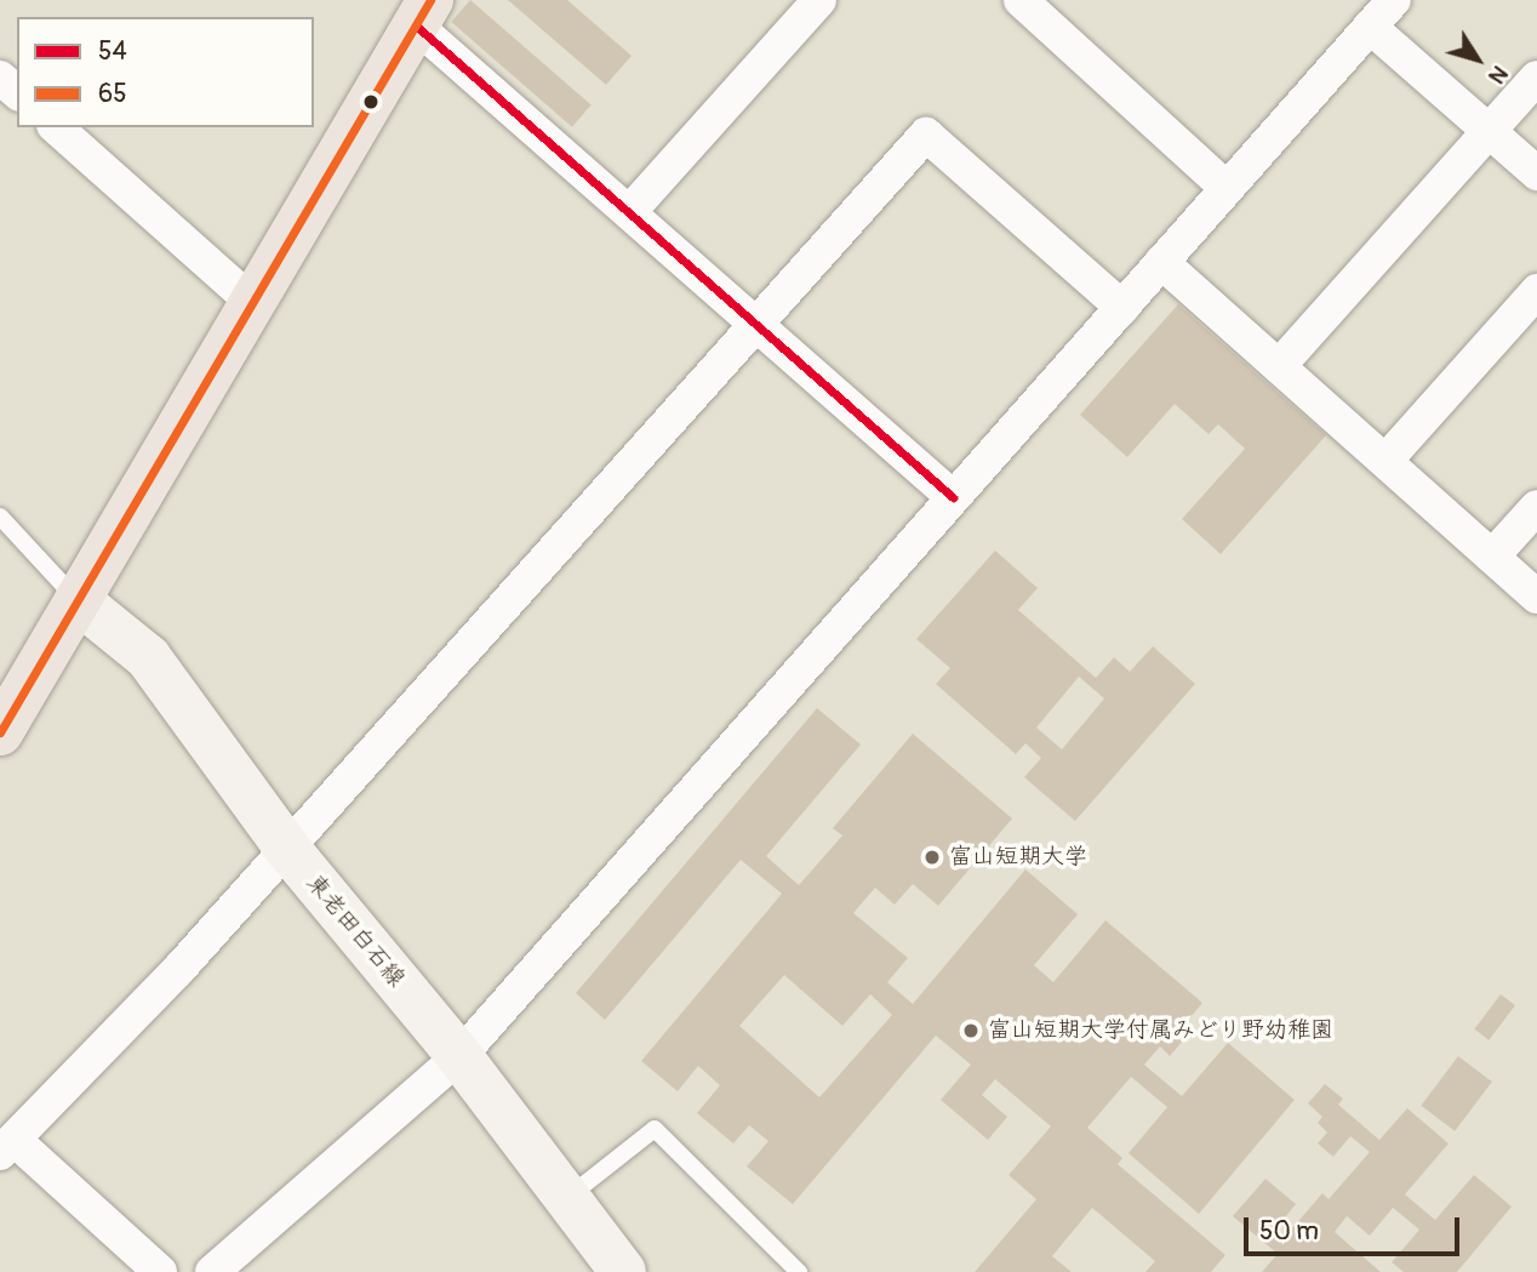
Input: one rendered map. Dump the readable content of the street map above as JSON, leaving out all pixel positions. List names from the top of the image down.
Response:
{
  "streets": {
    "main road": ["東老田白石線"]
  },
  "places": ["富山短期大学", "富山短期大学付属みどり野幼稚園"],
  "lines": ["transit line 65", "transit line 54"],
  "legend": ["54", "65"],
  "scale_bar": "50 m",
  "north": "bottom right"
}
